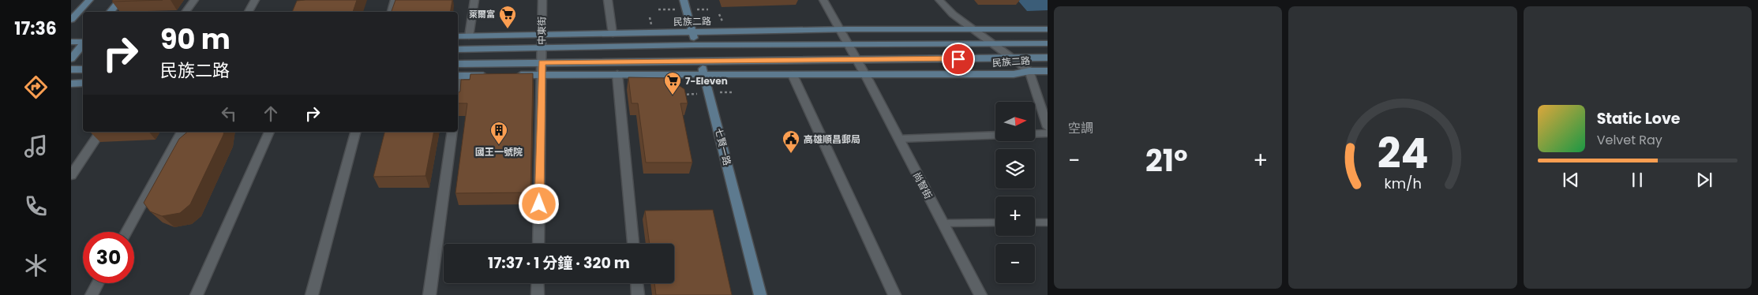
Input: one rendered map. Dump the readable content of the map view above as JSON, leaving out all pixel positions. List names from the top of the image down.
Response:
{
  "streets": {
    "street": [
      "民族二路",
      "中東街",
      "七賢一路",
      "尚智街"
    ]
  },
  "crossings": [
    ["民族二路", "中東街"],
    ["民族二路", "七賢一路"],
    ["民族二路", "尚智街"]
  ],
  "places": {
    "supermarket": ["萊爾富", "7-Eleven"],
    "building": ["國王一號院"],
    "public building": ["高雄順昌郵局"]
  },
  "north": "right",
  "page": {
    "tabs": "17:36",
    "tile": "空調",
    "turn": ["90 m", "民族二路"],
    "map_buttons": ["+", "−"],
    "song": ["Static Love", "Velvet Ray"],
    "heat": ["−", "21°", "+"],
    "limit": "30",
    "trip": "17:37 · 1 分鐘 · 320 m",
    "gauge": ["24", "km/h"]
  }
}
